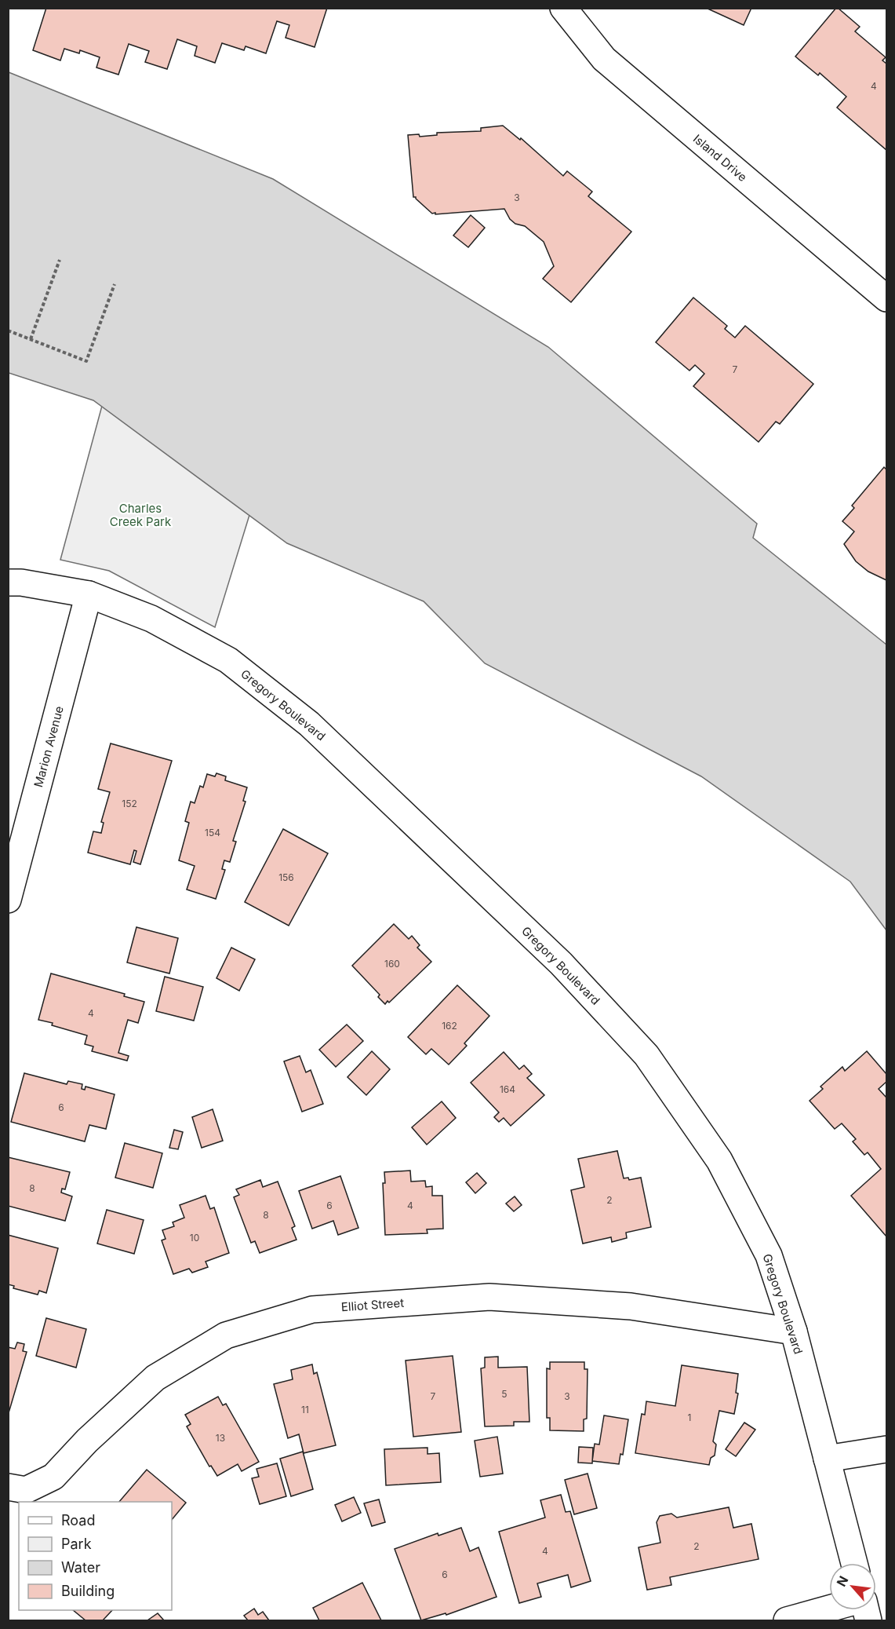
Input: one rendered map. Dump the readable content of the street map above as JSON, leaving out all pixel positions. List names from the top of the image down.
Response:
{
  "streets": {
    "street": [
      "Island Drive",
      "Gregory Boulevard",
      "Marion Avenue",
      "Elliot Street"
    ]
  },
  "crossings": [
    ["Gregory Boulevard", "Marion Avenue"],
    ["Gregory Boulevard", "Elliot Street"]
  ],
  "parks": ["Charles Creek Park"],
  "house_numbers": [
    "4",
    "3",
    "7",
    "152",
    "154",
    "156",
    "160",
    "4",
    "162",
    "164",
    "6",
    "8",
    "2",
    "6",
    "4",
    "8",
    "10",
    "5",
    "7",
    "3",
    "11",
    "1",
    "13",
    "2",
    "4",
    "6"
  ],
  "legend": [
    "Road",
    "Park",
    "Water",
    "Building"
  ],
  "north": "top left"
}
